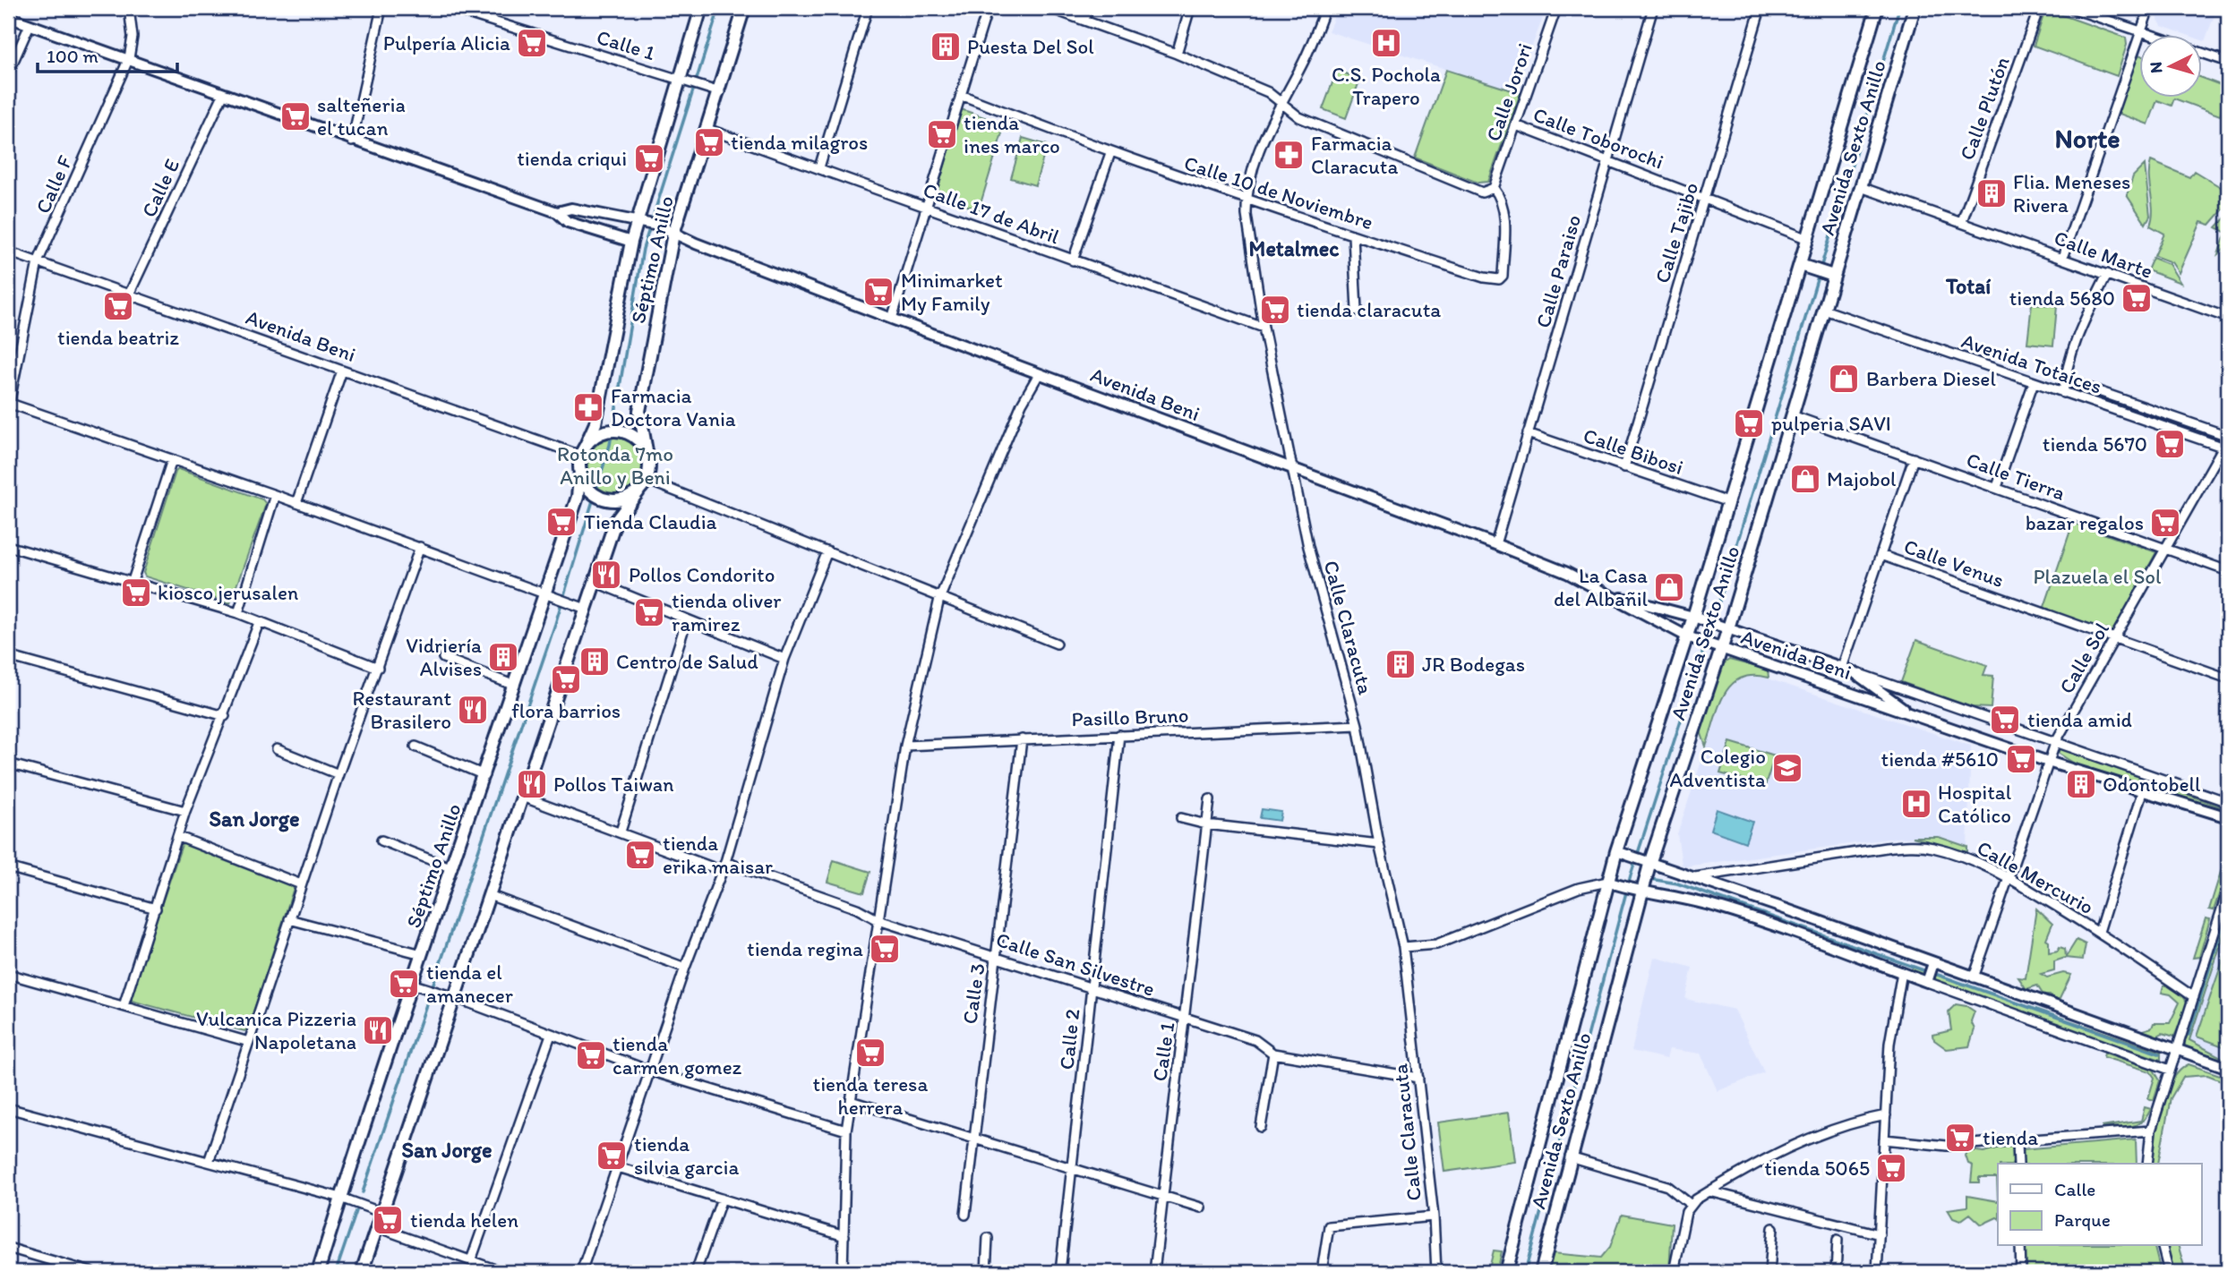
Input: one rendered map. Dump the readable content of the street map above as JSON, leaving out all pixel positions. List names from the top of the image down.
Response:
{
  "streets": {
    "main road": ["Avenida Sexto Anillo", "Séptimo Anillo"],
    "street": [
      "Calle 1",
      "Calle Jorori",
      "Calle Plutón",
      "Calle Toborochi",
      "Calle F",
      "Calle E",
      "Calle 10 de Noviembre",
      "Calle 17 de Abril",
      "Calle Tajibo",
      "Calle Marte",
      "Calle Paraiso",
      "Avenida Beni",
      "Avenida Totaíces",
      "Calle Bibosi",
      "Calle Tierra",
      "Calle Venus",
      "Calle Claracuta",
      "Calle Sol",
      "Pasillo Bruno",
      "Calle Mercurio",
      "Calle San Silvestre",
      "Calle 3",
      "Calle 2"
    ]
  },
  "crossings": [
    ["Calle 1", "Séptimo Anillo"],
    ["Calle 1", "Calle San Silvestre"],
    ["Calle Jorori", "Calle Toborochi"],
    ["Calle Jorori", "Calle 10 de Noviembre"],
    ["Calle Plutón", "Calle Marte"],
    ["Calle Toborochi", "Avenida Sexto Anillo"],
    ["Calle Toborochi", "Calle Tajibo"],
    ["Calle Toborochi", "Calle Paraiso"],
    ["Avenida Sexto Anillo", "Calle Marte"],
    ["Avenida Sexto Anillo", "Avenida Beni"],
    ["Avenida Sexto Anillo", "Avenida Totaíces"],
    ["Avenida Sexto Anillo", "Calle Bibosi"],
    ["Avenida Sexto Anillo", "Calle Tierra"],
    ["Calle F", "Avenida Beni"],
    ["Calle E", "Avenida Beni"],
    ["Calle 10 de Noviembre", "Calle Claracuta"],
    ["Calle 17 de Abril", "Séptimo Anillo"],
    ["Calle 17 de Abril", "Calle Claracuta"],
    ["Calle Tajibo", "Calle Bibosi"],
    ["Séptimo Anillo", "Avenida Beni"],
    ["Calle Paraiso", "Avenida Beni"],
    ["Calle Paraiso", "Calle Bibosi"],
    ["Avenida Beni", "Calle Claracuta"],
    ["Avenida Beni", "Calle Sol"],
    ["Avenida Totaíces", "Calle Sol"],
    ["Calle Tierra", "Calle Sol"],
    ["Calle Venus", "Calle Sol"],
    ["Calle Claracuta", "Pasillo Bruno"],
    ["Calle Claracuta", "Calle San Silvestre"],
    ["Calle Sol", "Calle Mercurio"],
    ["Pasillo Bruno", "Calle 3"],
    ["Pasillo Bruno", "Calle 2"],
    ["Calle San Silvestre", "Calle 3"],
    ["Calle San Silvestre", "Calle 2"]
  ],
  "districts": [
    "Norte",
    "Metalmec",
    "Totaí",
    "San Jorge",
    "San Jorge"
  ],
  "parks": ["Rotonda 7mo Anillo y Beni", "Plazuela el Sol"],
  "places": {
    "supermarket": [
      "Pulpería Alicia",
      "salteñeria el tucan",
      "tienda ines marco",
      "tienda milagros",
      "tienda criqui",
      "Minimarket My Family",
      "tienda 5680",
      "tienda beatriz",
      "tienda claracuta",
      "pulperia SAVI",
      "tienda 5670",
      "Tienda Claudia",
      "bazar regalos",
      "kiosco jerusalen",
      "tienda oliver ramirez",
      "flora barrios",
      "tienda amid",
      "tienda #5610",
      "tienda erika maisar",
      "tienda regina",
      "tienda el amanecer",
      "tienda teresa herrera",
      "tienda carmen gomez",
      "tienda",
      "tienda silvia garcia",
      "tienda 5065",
      "tienda helen"
    ],
    "hospital": ["C.S. Pochola Trapero", "Hospital Católico"],
    "building": [
      "Puesta Del Sol",
      "Flia. Meneses Rivera",
      "Vidriería Alvises",
      "Centro de Salud",
      "JR Bodegas",
      "Odontobell"
    ],
    "pharmacy": ["Farmacia Claracuta", "Farmacia Doctora Vania"],
    "shop": ["Barbera Diesel", "Majobol", "La Casa del Albañil"],
    "restaurant": [
      "Pollos Condorito",
      "Restaurant Brasilero",
      "Pollos Taiwan",
      "Vulcanica Pizzeria Napoletana"
    ],
    "school or university": ["Colegio Adventista"]
  },
  "legend": ["Calle", "Parque"],
  "scale_bar": "100 m",
  "north": "left"
}
